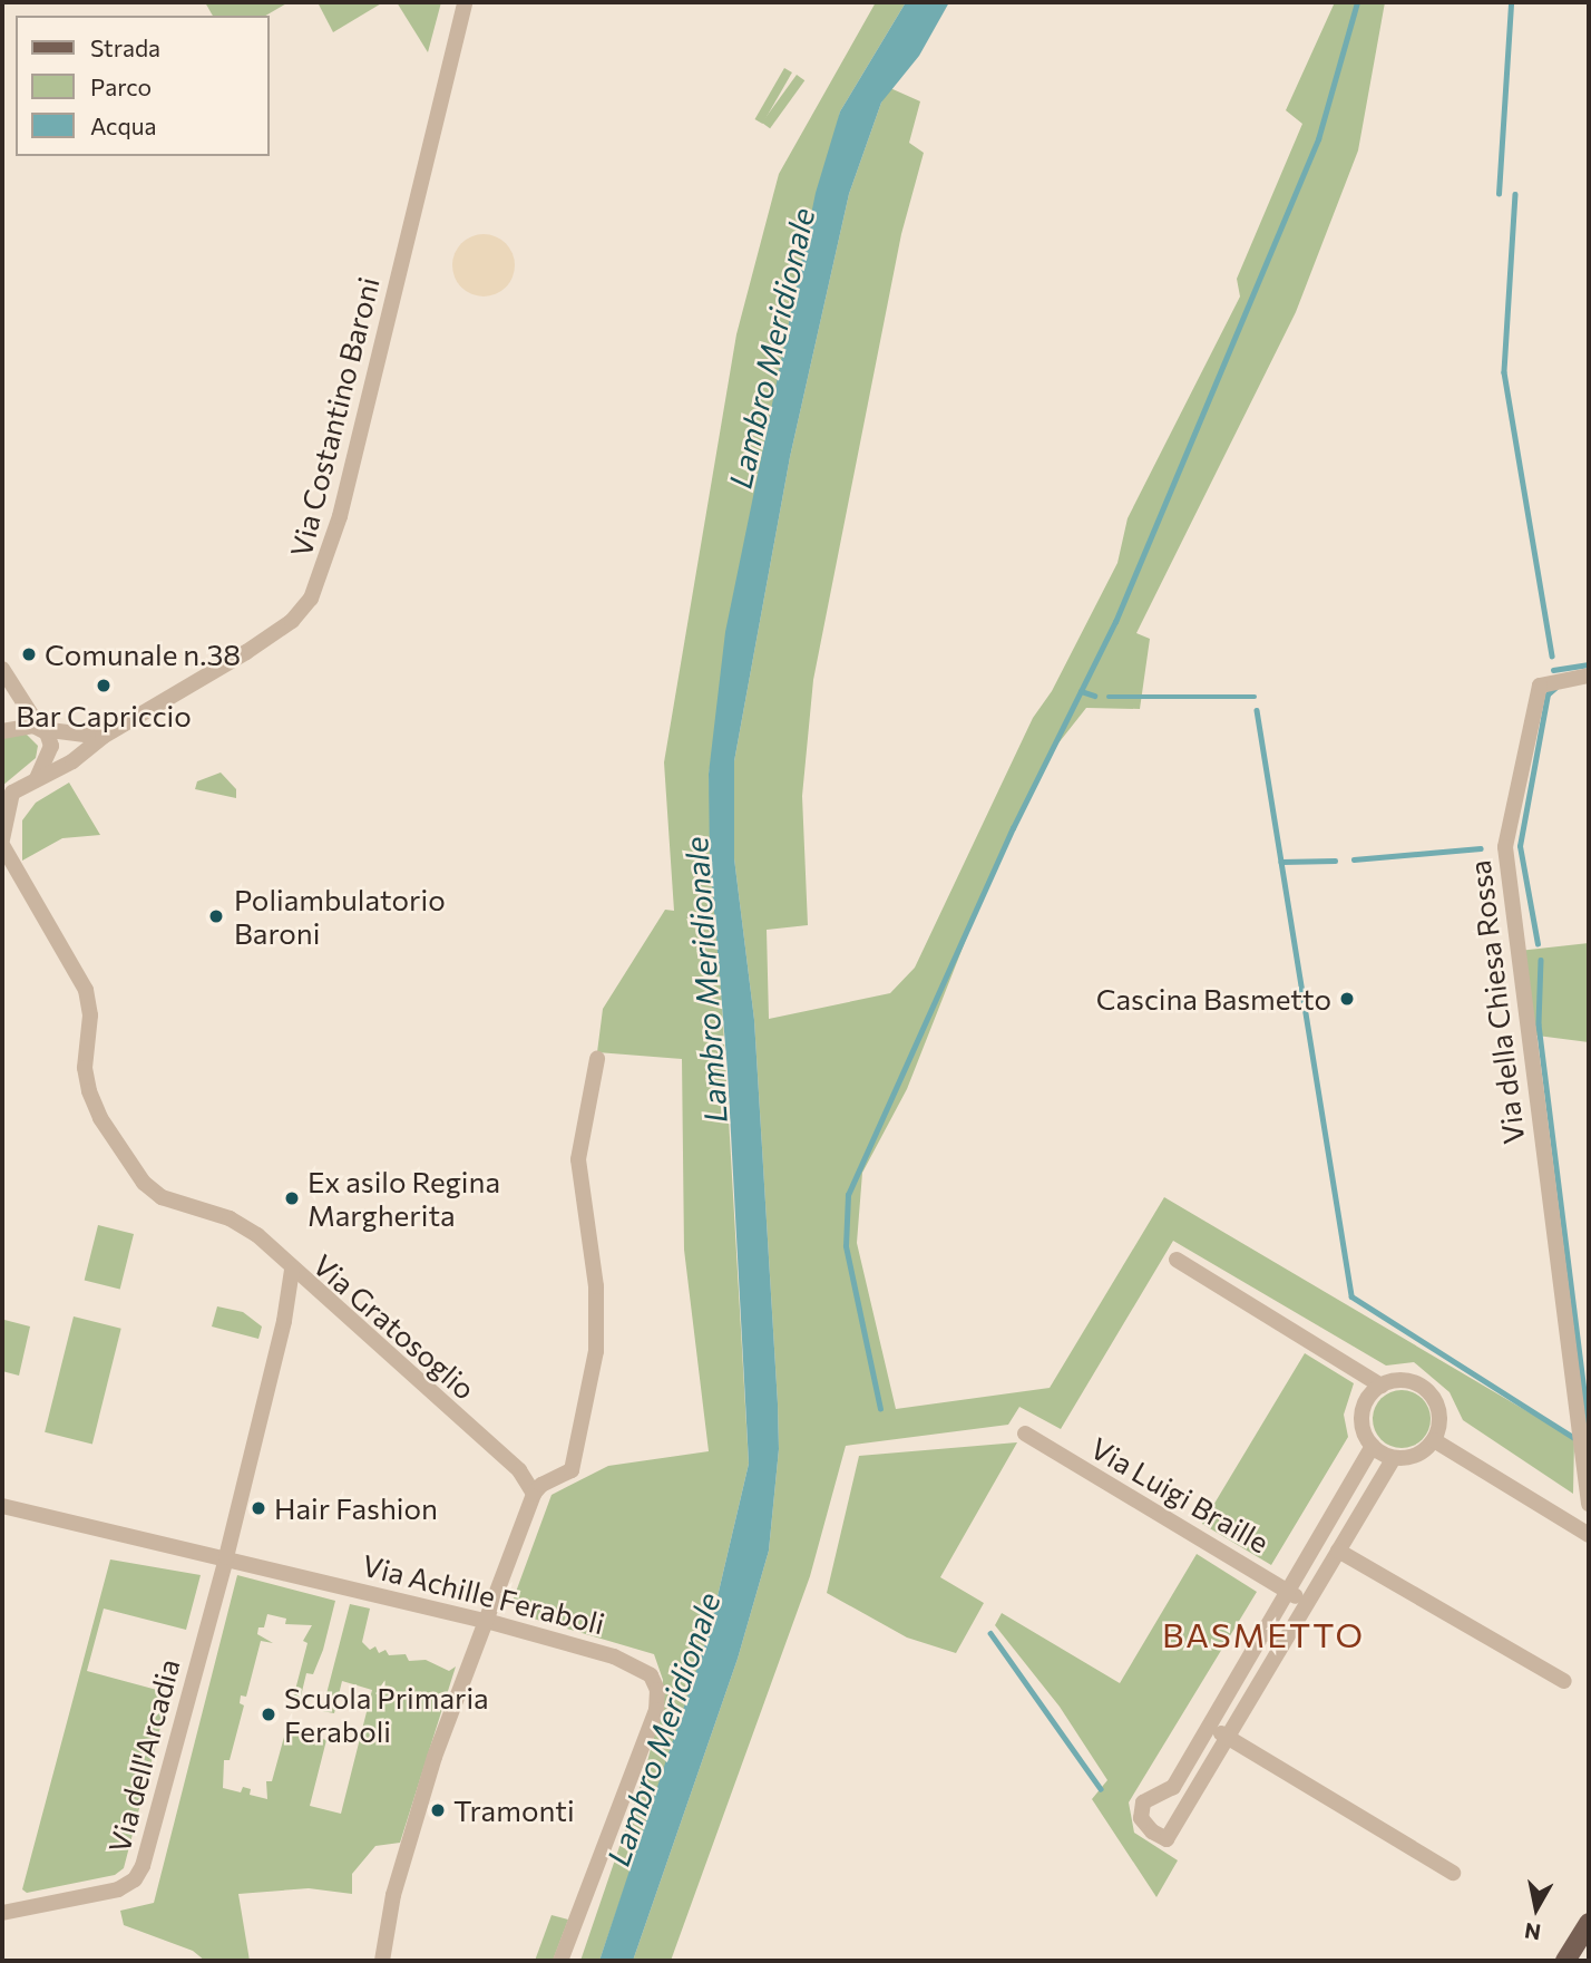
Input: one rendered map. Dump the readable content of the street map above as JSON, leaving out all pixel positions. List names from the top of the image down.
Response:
{
  "streets": {
    "street": [
      "Via Costantino Baroni",
      "Via della Chiesa Rossa",
      "Via Gratosoglio",
      "Via Luigi Braille",
      "Via Achille Feraboli",
      "Via dell'Arcadia"
    ]
  },
  "crossings": [
    ["Via Costantino Baroni", "Via Gratosoglio"],
    ["Via Gratosoglio", "Via Achille Feraboli"],
    ["Via Gratosoglio", "Via dell'Arcadia"],
    ["Via Achille Feraboli", "Via dell'Arcadia"]
  ],
  "districts": ["BASMETTO"],
  "water": ["Lambro Meridionale"],
  "places": [
    "Comunale n.38",
    "Bar Capriccio",
    "Poliambulatorio Baroni",
    "Cascina Basmetto",
    "Ex asilo Regina Margherita",
    "Hair Fashion",
    "Scuola Primaria Feraboli",
    "Tramonti"
  ],
  "legend": ["Strada", "Parco", "Acqua"],
  "north": "bottom"
}
